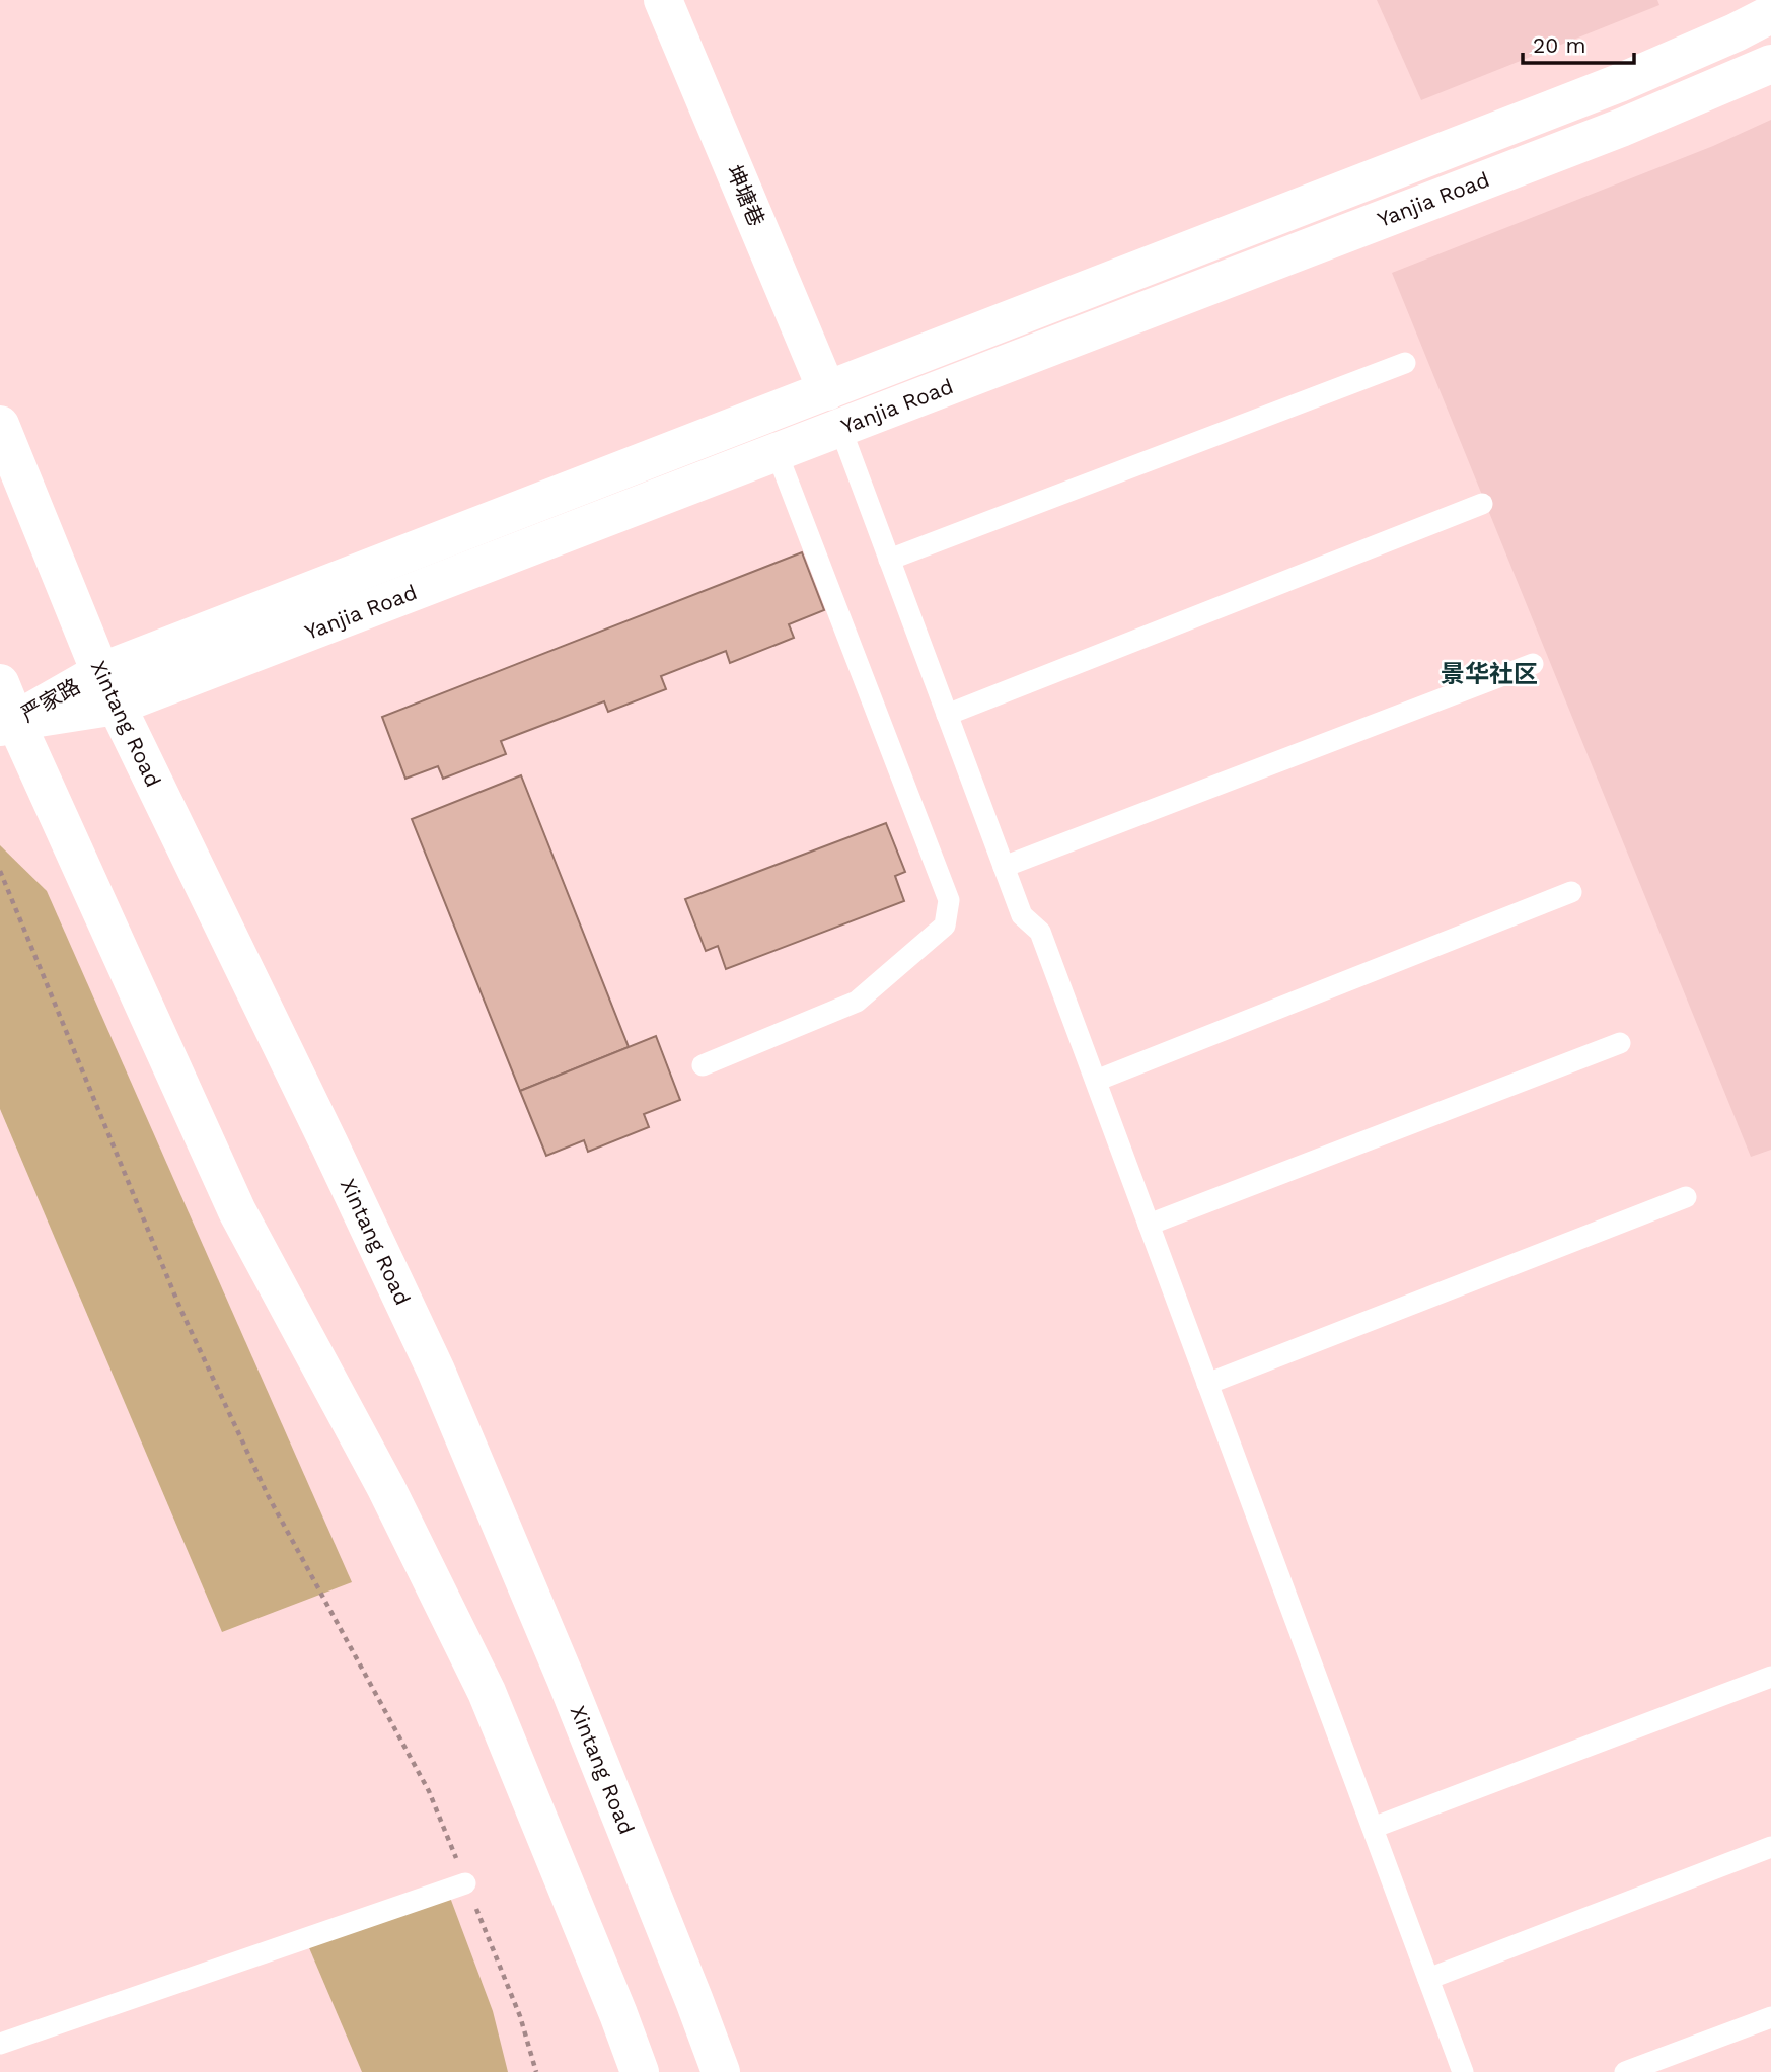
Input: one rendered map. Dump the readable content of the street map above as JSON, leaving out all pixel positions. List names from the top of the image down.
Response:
{
  "streets": {
    "street": [
      "坤塘巷",
      "Yanjia Road",
      "严家路",
      "Xintang Road"
    ]
  },
  "crossings": [
    ["坤塘巷", "Yanjia Road"],
    ["Yanjia Road", "严家路"],
    ["Yanjia Road", "Xintang Road"],
    ["严家路", "Xintang Road"]
  ],
  "districts": ["景华社区"],
  "scale_bar": "20 m"
}
